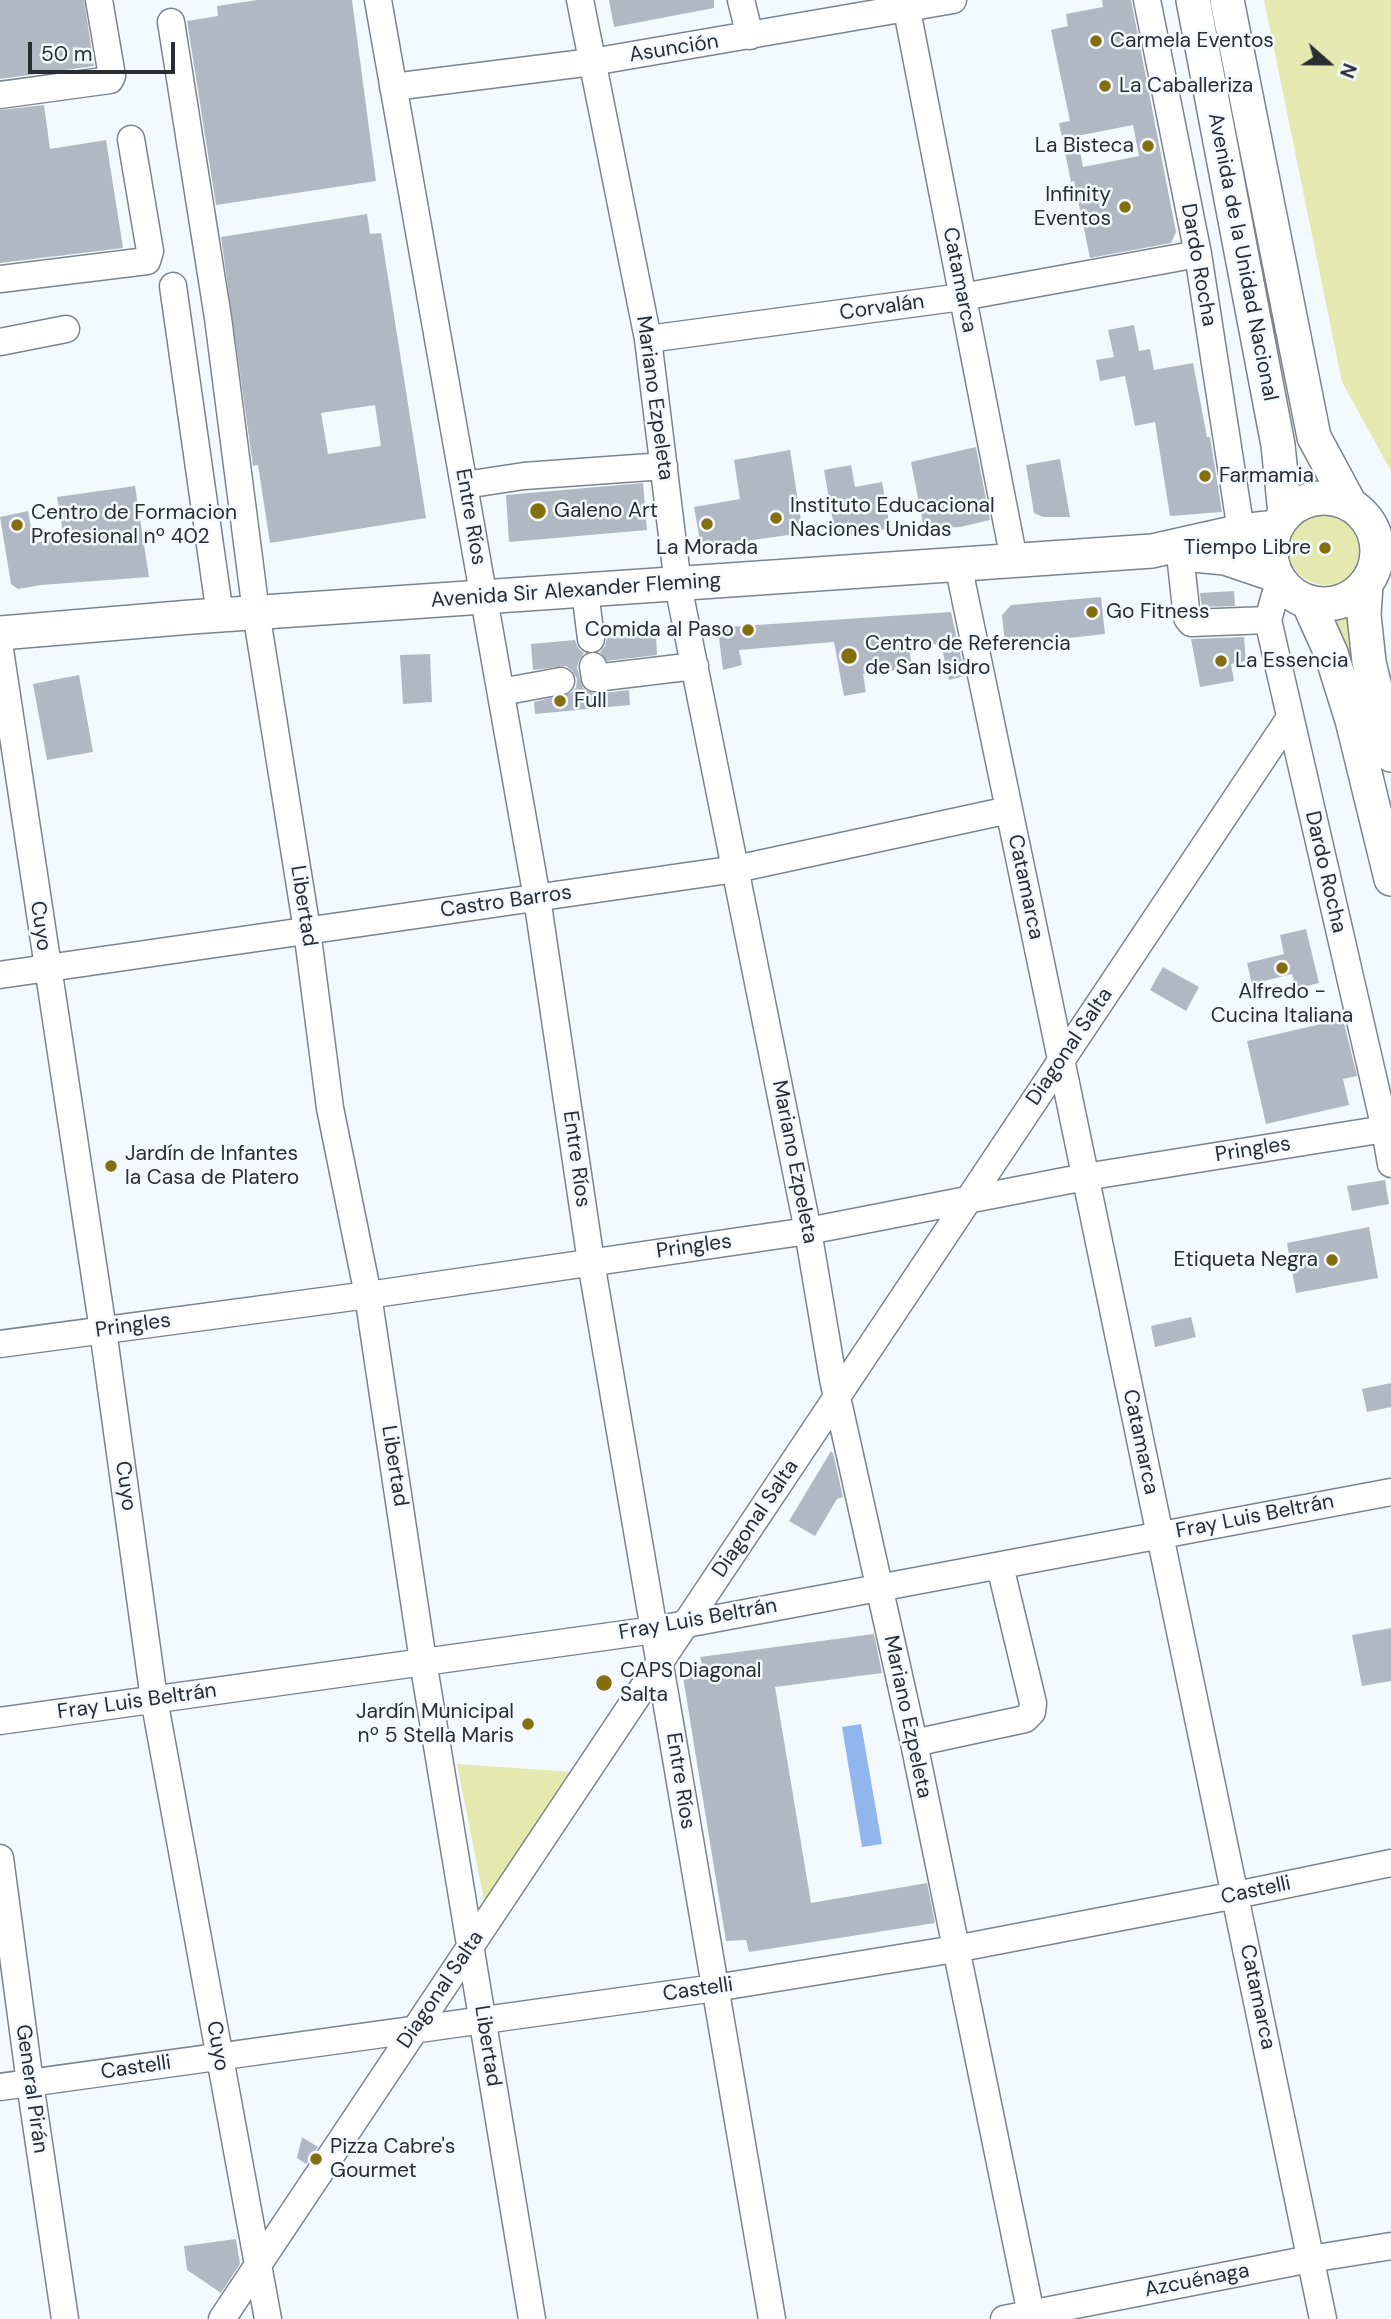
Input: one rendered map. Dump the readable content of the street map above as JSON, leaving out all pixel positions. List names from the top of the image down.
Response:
{
  "streets": {
    "main road": ["Avenida de la Unidad Nacional", "Avenida Sir Alexander Fleming"],
    "street": [
      "Asunción",
      "Dardo Rocha",
      "Catamarca",
      "Corvalán",
      "Mariano Ezpeleta",
      "Entre Ríos",
      "Castro Barros",
      "Libertad",
      "Cuyo",
      "Diagonal Salta",
      "Pringles",
      "Fray Luis Beltrán",
      "Castelli",
      "General Pirán",
      "Azcuénaga"
    ]
  },
  "crossings": [
    ["Asunción", "Catamarca"],
    ["Asunción", "Mariano Ezpeleta"],
    ["Asunción", "Entre Ríos"],
    ["Avenida de la Unidad Nacional", "Dardo Rocha"],
    ["Avenida de la Unidad Nacional", "Avenida Sir Alexander Fleming"],
    ["Dardo Rocha", "Corvalán"],
    ["Dardo Rocha", "Avenida Sir Alexander Fleming"],
    ["Dardo Rocha", "Diagonal Salta"],
    ["Dardo Rocha", "Pringles"],
    ["Catamarca", "Corvalán"],
    ["Catamarca", "Avenida Sir Alexander Fleming"],
    ["Catamarca", "Castro Barros"],
    ["Catamarca", "Diagonal Salta"],
    ["Catamarca", "Pringles"],
    ["Catamarca", "Fray Luis Beltrán"],
    ["Catamarca", "Castelli"],
    ["Catamarca", "Azcuénaga"],
    ["Corvalán", "Mariano Ezpeleta"],
    ["Mariano Ezpeleta", "Avenida Sir Alexander Fleming"],
    ["Mariano Ezpeleta", "Castro Barros"],
    ["Mariano Ezpeleta", "Diagonal Salta"],
    ["Mariano Ezpeleta", "Pringles"],
    ["Mariano Ezpeleta", "Fray Luis Beltrán"],
    ["Mariano Ezpeleta", "Castelli"],
    ["Mariano Ezpeleta", "Azcuénaga"],
    ["Entre Ríos", "Avenida Sir Alexander Fleming"],
    ["Entre Ríos", "Castro Barros"],
    ["Entre Ríos", "Diagonal Salta"],
    ["Entre Ríos", "Pringles"],
    ["Entre Ríos", "Fray Luis Beltrán"],
    ["Entre Ríos", "Castelli"],
    ["Avenida Sir Alexander Fleming", "Libertad"],
    ["Castro Barros", "Libertad"],
    ["Castro Barros", "Cuyo"],
    ["Libertad", "Diagonal Salta"],
    ["Libertad", "Pringles"],
    ["Libertad", "Fray Luis Beltrán"],
    ["Libertad", "Castelli"],
    ["Cuyo", "Diagonal Salta"],
    ["Cuyo", "Pringles"],
    ["Cuyo", "Fray Luis Beltrán"],
    ["Cuyo", "Castelli"],
    ["Diagonal Salta", "Pringles"],
    ["Diagonal Salta", "Fray Luis Beltrán"],
    ["Diagonal Salta", "Castelli"],
    ["Castelli", "General Pirán"]
  ],
  "places": [
    "Carmela Eventos",
    "La Caballeriza",
    "La Bisteca",
    "Infinity Eventos",
    "Farmamia",
    "Galeno Art",
    "Instituto Educacional Naciones Unidas",
    "La Morada",
    "Centro de Formacion Profesional nº 402",
    "Tiempo Libre",
    "Go Fitness",
    "Comida al Paso",
    "Centro de Referencia de San Isidro",
    "La Essencia",
    "Full",
    "Alfredo - Cucina Italiana",
    "Jardín de Infantes la Casa de Platero",
    "Etiqueta Negra",
    "CAPS Diagonal Salta",
    "Jardín Municipal nº 5 Stella Maris",
    "Pizza Cabre's Gourmet"
  ],
  "scale_bar": "50 m",
  "north": "right"
}
